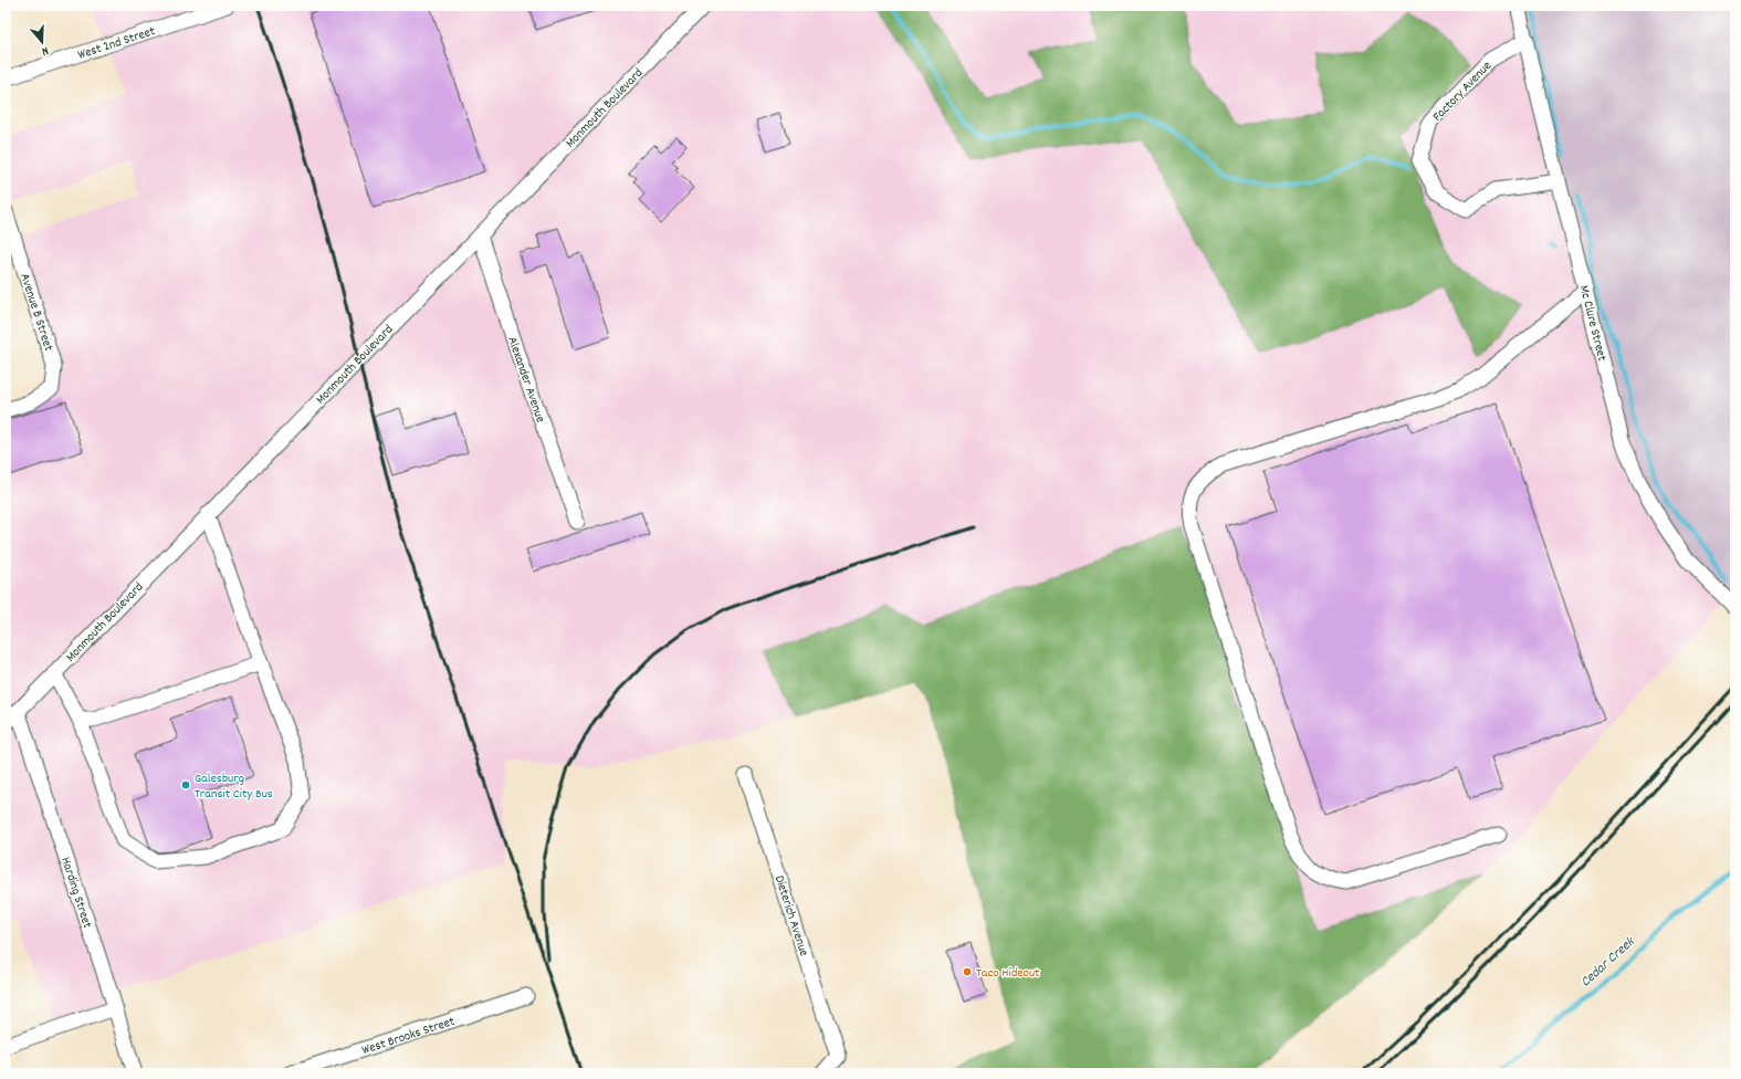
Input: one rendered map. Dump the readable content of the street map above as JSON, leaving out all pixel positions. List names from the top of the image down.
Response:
{
  "streets": {
    "street": [
      "West 2nd Street",
      "Factory Avenue",
      "Monmouth Boulevard",
      "Avenue B Street",
      "Mc Clure Street",
      "Alexander Avenue",
      "Harding Street",
      "Dieterich Avenue",
      "West Brooks Street"
    ]
  },
  "crossings": [
    ["Factory Avenue", "Mc Clure Street"],
    ["Monmouth Boulevard", "Alexander Avenue"],
    ["Monmouth Boulevard", "Harding Street"]
  ],
  "water": ["Cedar Creek"],
  "places": ["Galesburg Transit City Bus", "Taco Hideout"],
  "north": "bottom"
}
